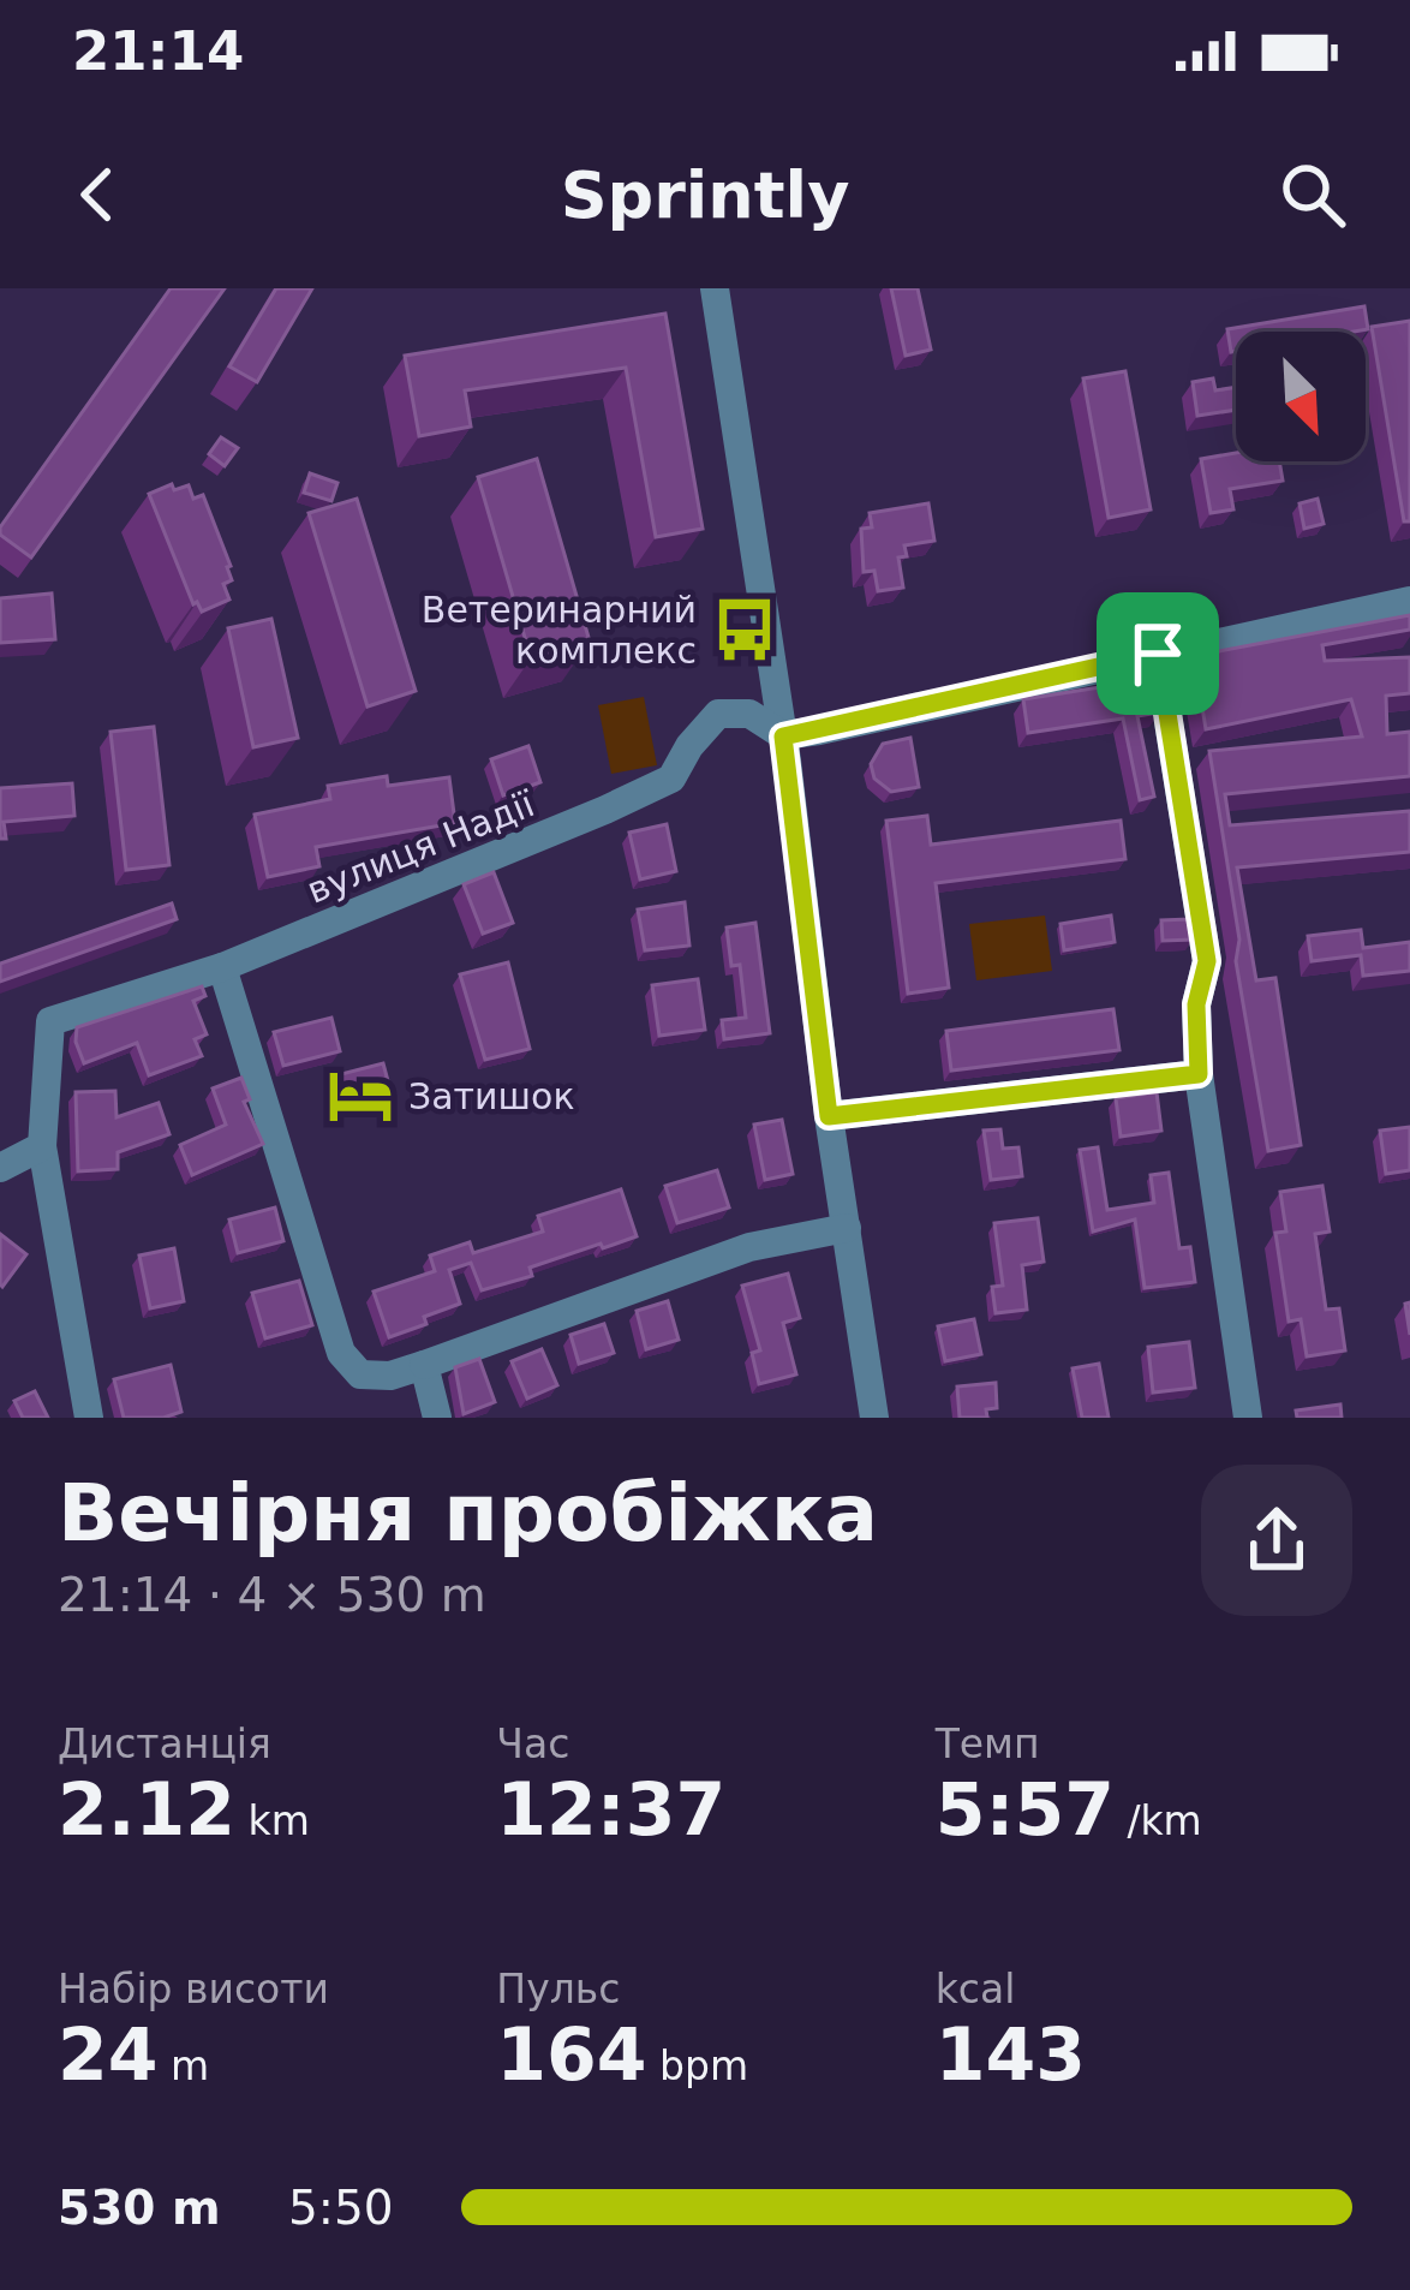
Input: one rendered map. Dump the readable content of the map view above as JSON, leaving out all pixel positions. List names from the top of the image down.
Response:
{
  "streets": {
    "street": ["вулиця Надії"]
  },
  "places": {
    "bus stop": ["Ветеринарний комплекс"],
    "hotel": ["Затишок"]
  },
  "north": "bottom right",
  "page": {
    "status": "21:14",
    "header": "Sprintly",
    "heading": ["Вечірня пробіжка", "21:14 · 4 × 530 m"],
    "stats": [
      ["Дистанція", "2.12 km"],
      ["Час", "12:37"],
      ["Темп", "5:57 /km"],
      ["Набір висоти", "24 m"],
      ["Пульс", "164 bpm"],
      ["kcal", "143"]
    ],
    "list": [
      {
        "name": "530 m",
        "note": "5:50"
      }
    ]
  }
}
